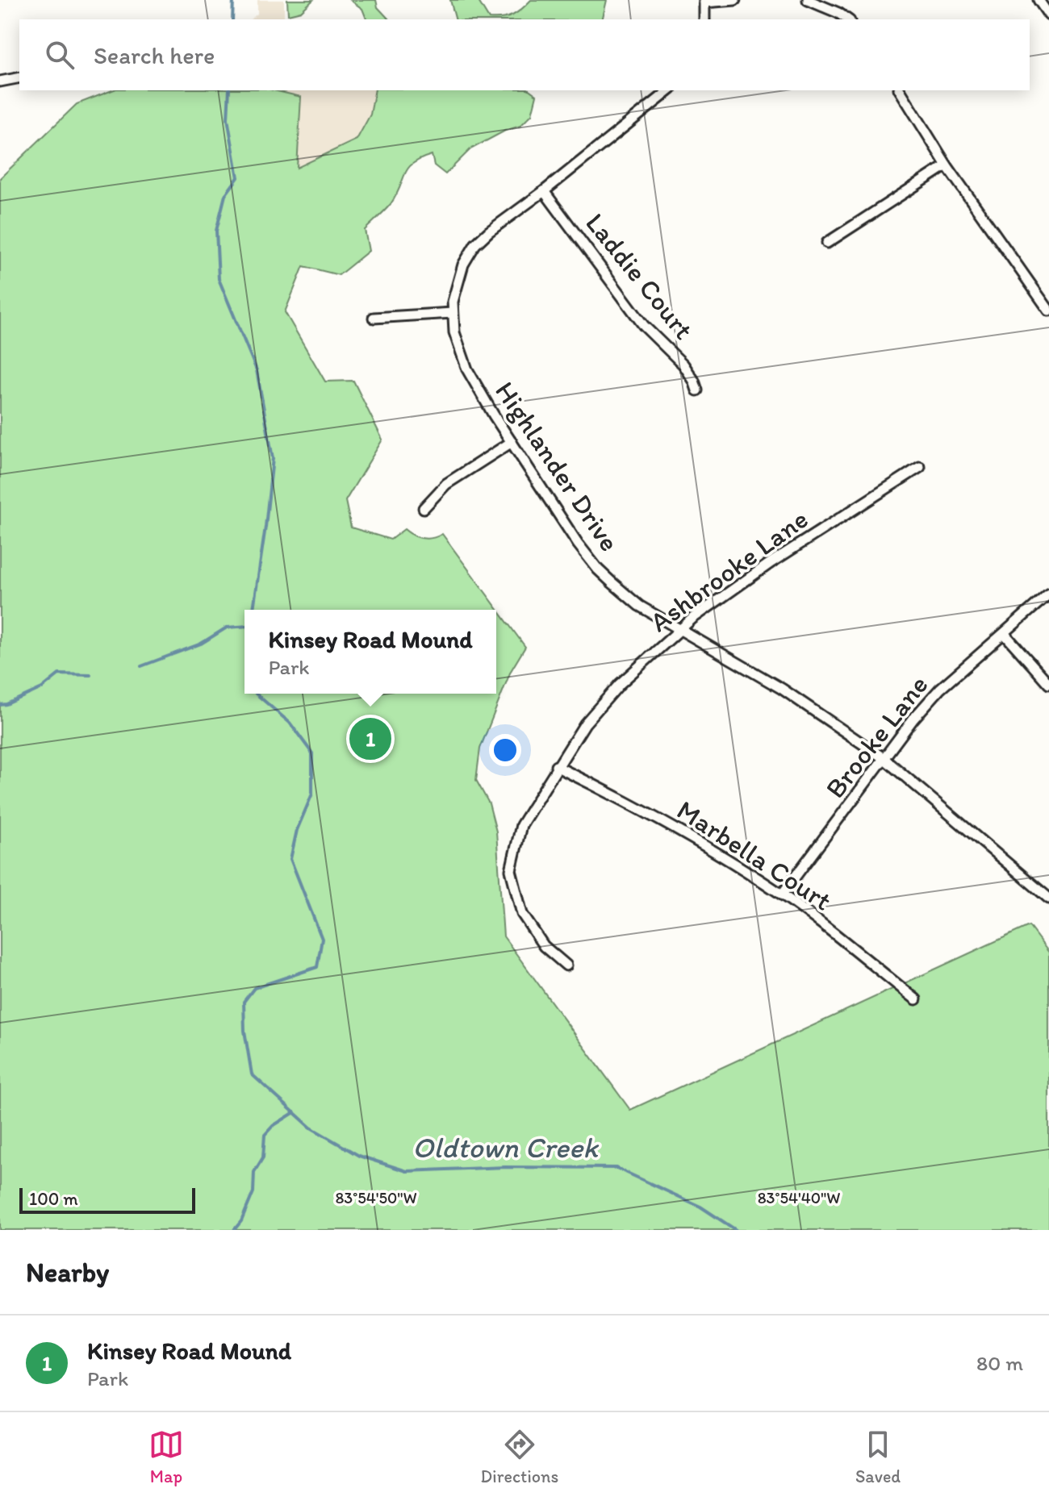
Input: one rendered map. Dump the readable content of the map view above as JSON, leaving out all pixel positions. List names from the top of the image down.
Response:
{
  "streets": {
    "street": [
      "Laddie Court",
      "Highlander Drive",
      "Ashbrooke Lane",
      "Brooke Lane",
      "Marbella Court"
    ]
  },
  "crossings": [
    ["Laddie Court", "Highlander Drive"],
    ["Highlander Drive", "Ashbrooke Lane"],
    ["Highlander Drive", "Brooke Lane"],
    ["Ashbrooke Lane", "Marbella Court"],
    ["Brooke Lane", "Marbella Court"]
  ],
  "water": ["Oldtown Creek"],
  "scale_bar": "100 m",
  "page": {
    "search": "Search here",
    "popup": ["Kinsey Road Mound", "Park"],
    "pins": "1",
    "scale": "100 m",
    "heading": "Nearby",
    "list": [
      {
        "mark": "1",
        "name": "Kinsey Road Mound",
        "note": "Park",
        "value": "80 m"
      }
    ],
    "nav": ["Map", "Directions", "Saved"]
  },
  "coordinates": ["83°54'50\"W", "83°54'40\"W"]
}
